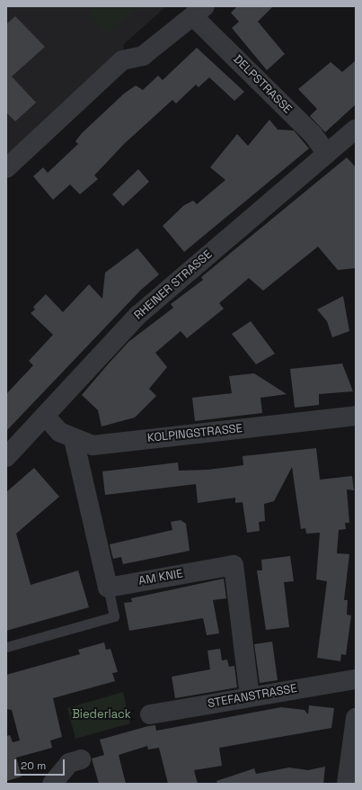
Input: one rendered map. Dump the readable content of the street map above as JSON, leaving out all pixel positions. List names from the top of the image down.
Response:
{
  "streets": {
    "street": [
      "DELPSTRASSE",
      "RHEINER STRASSE",
      "KOLPINGSTRASSE",
      "AM KNIE",
      "STEFANSTRASSE"
    ]
  },
  "crossings": [
    ["DELPSTRASSE", "RHEINER STRASSE"],
    ["RHEINER STRASSE", "KOLPINGSTRASSE"],
    ["AM KNIE", "STEFANSTRASSE"]
  ],
  "parks": ["Biederlack"],
  "scale_bar": "20 m"
}
